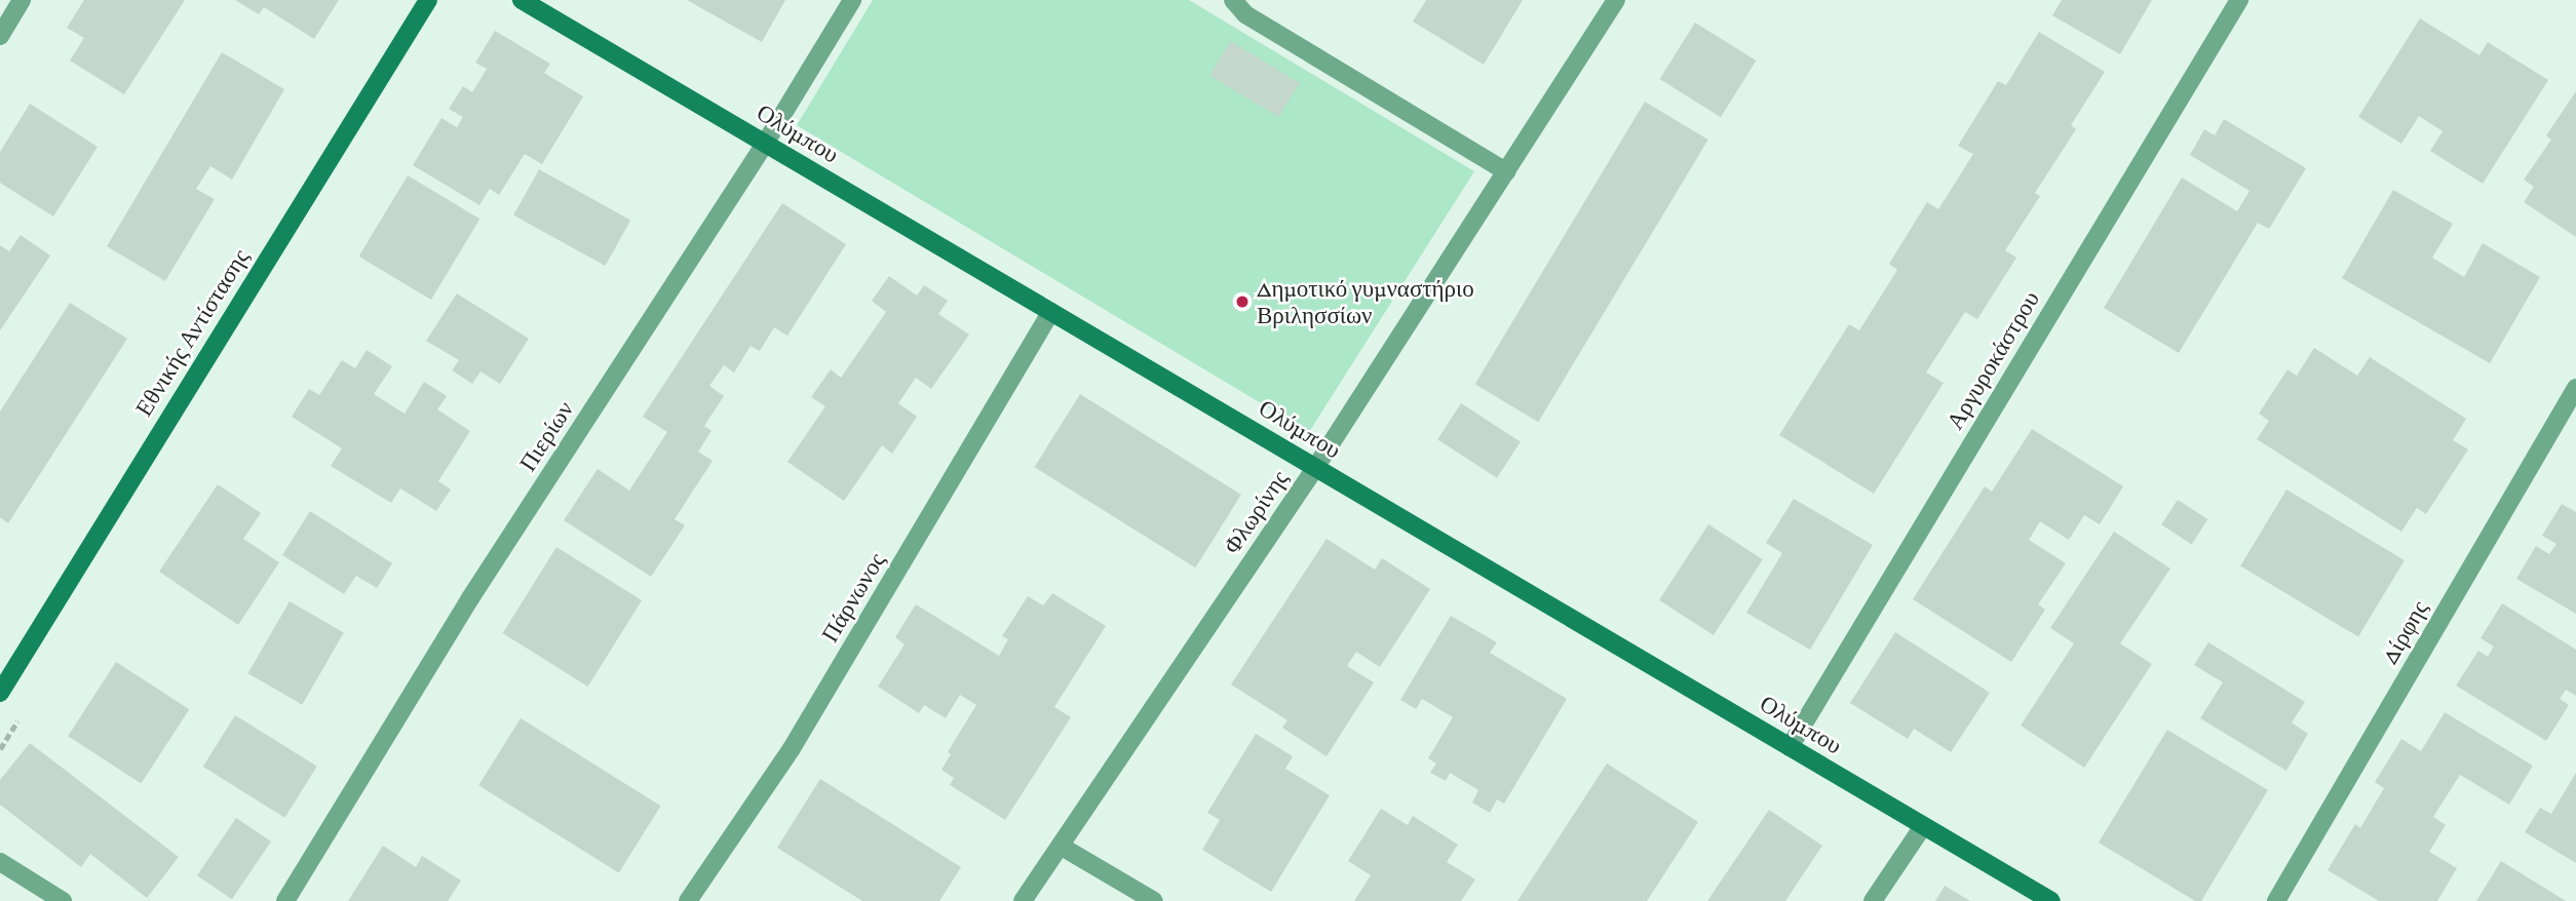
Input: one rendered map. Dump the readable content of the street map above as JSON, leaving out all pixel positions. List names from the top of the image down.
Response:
{
  "streets": {
    "street": [
      "Ολύμπου",
      "Εθνικής Αντίστασης",
      "Αργυροκάστρου",
      "Πιερίων",
      "Φλωρίνης",
      "Πάρνωνος",
      "Δίρφης"
    ]
  },
  "crossings": [
    ["Ολύμπου", "Αργυροκάστρου"],
    ["Ολύμπου", "Πιερίων"],
    ["Ολύμπου", "Φλωρίνης"],
    ["Ολύμπου", "Πάρνωνος"]
  ],
  "places": ["Δημοτικό γυμναστήριο Βριλησσίων"]
}
